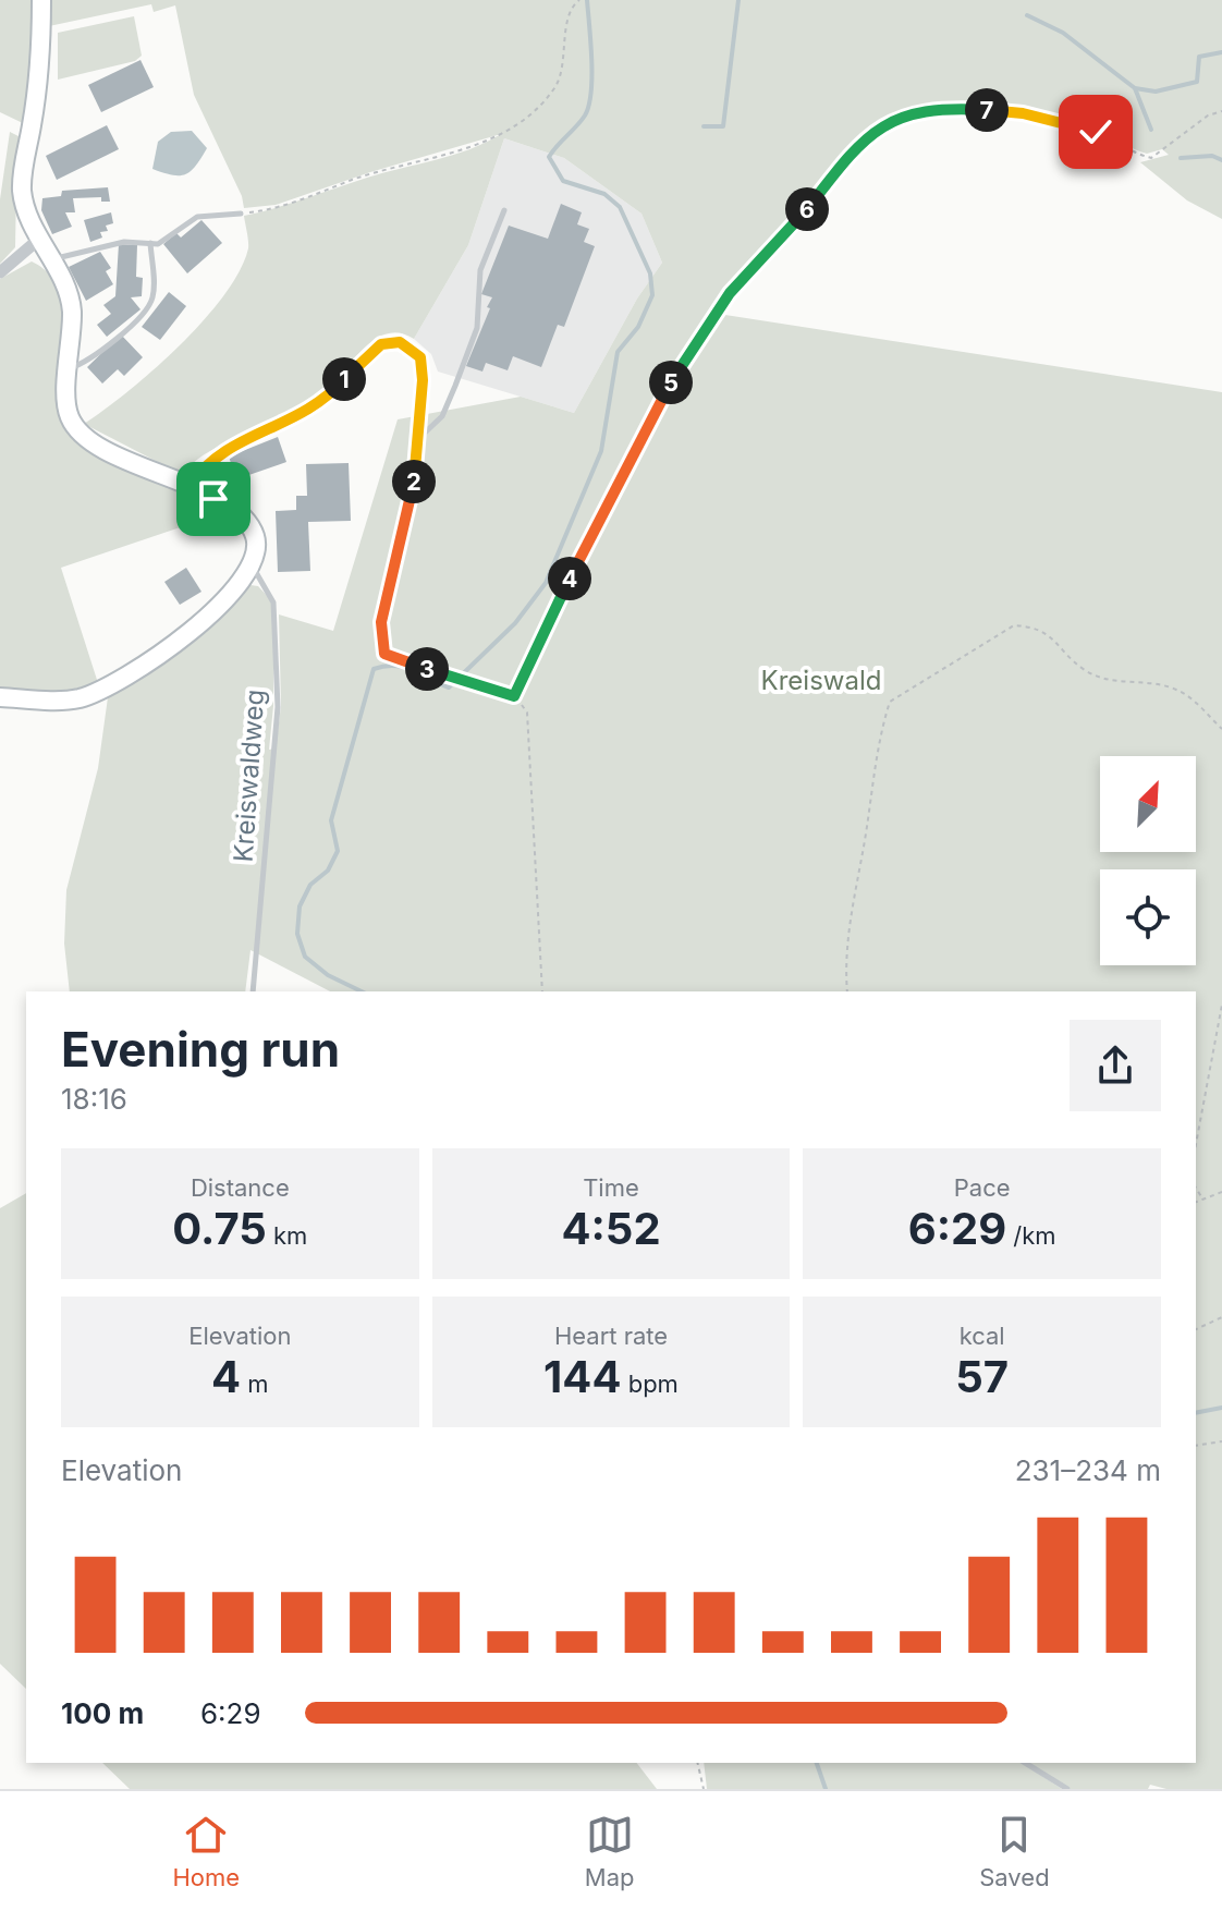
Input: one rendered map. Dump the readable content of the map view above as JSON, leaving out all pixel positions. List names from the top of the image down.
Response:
{
  "streets": {
    "lane": ["Kreiswaldweg"]
  },
  "parks": ["Kreiswald"],
  "north": "top right",
  "page": {
    "pins": [
      "7",
      "6",
      "1",
      "5",
      "2",
      "4",
      "3"
    ],
    "heading": ["Evening run", "18:16"],
    "stats": [
      ["Distance", "0.75 km"],
      ["Time", "4:52"],
      ["Pace", "6:29 /km"],
      ["Elevation", "4 m"],
      ["Heart rate", "144 bpm"],
      ["kcal", "57"]
    ],
    "chart": ["Elevation", "231–234 m"],
    "list": [
      {
        "name": "100 m",
        "note": "6:29"
      }
    ],
    "tabs": ["Home", "Map", "Saved"]
  }
}
